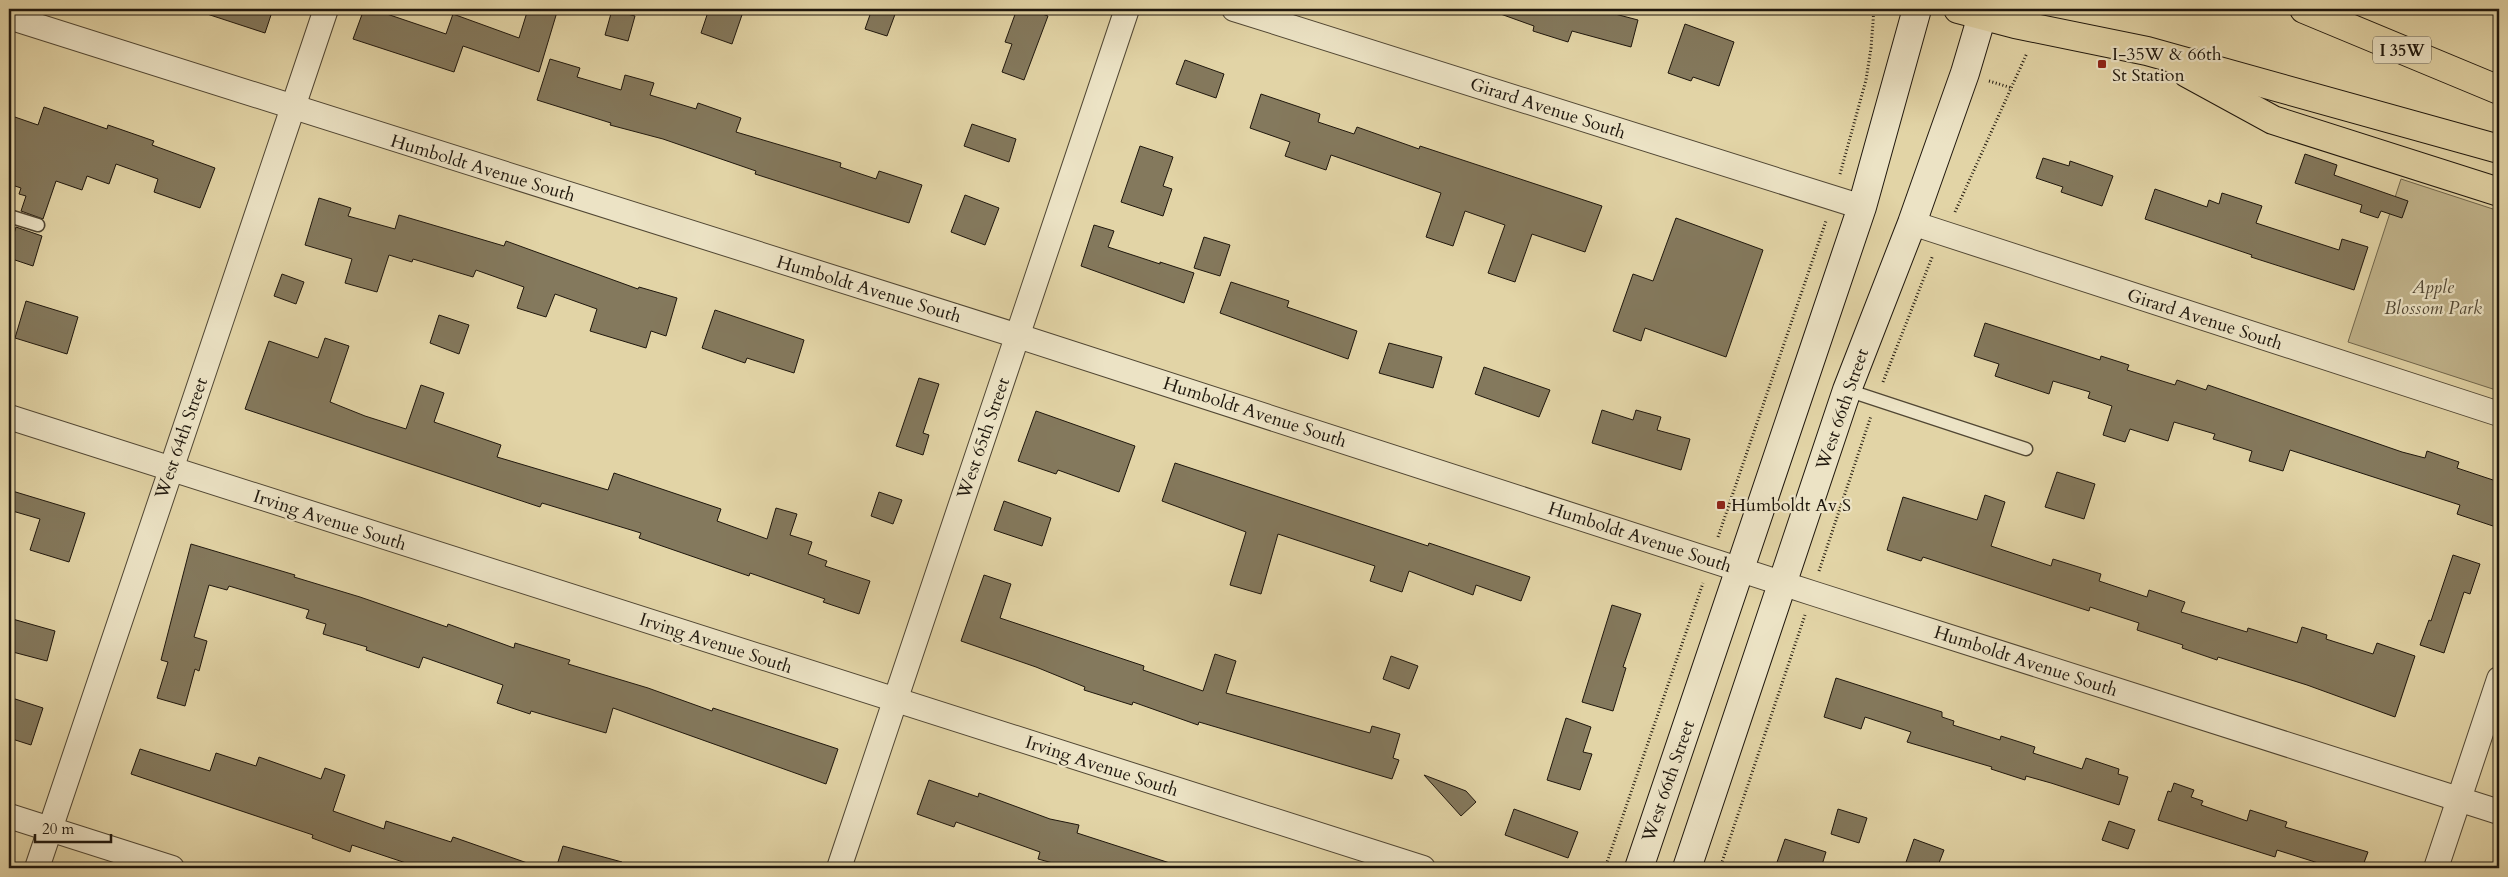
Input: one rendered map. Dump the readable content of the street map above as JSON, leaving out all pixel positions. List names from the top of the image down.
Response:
{
  "streets": {
    "highway": ["I 35W"],
    "main road": ["West 66th Street"],
    "street": [
      "Girard Avenue South",
      "Humboldt Avenue South",
      "West 64th Street",
      "West 65th Street",
      "Irving Avenue South"
    ]
  },
  "crossings": [
    ["Girard Avenue South", "West 66th Street"],
    ["Humboldt Avenue South", "West 66th Street"],
    ["Humboldt Avenue South", "West 64th Street"],
    ["Humboldt Avenue South", "West 65th Street"],
    ["West 64th Street", "Irving Avenue South"],
    ["West 65th Street", "Irving Avenue South"]
  ],
  "parks": ["Apple Blossom Park"],
  "places": {
    "transit": ["I-35W & 66th St Station", "Humboldt Av S"]
  },
  "scale_bar": "20 m"
}
